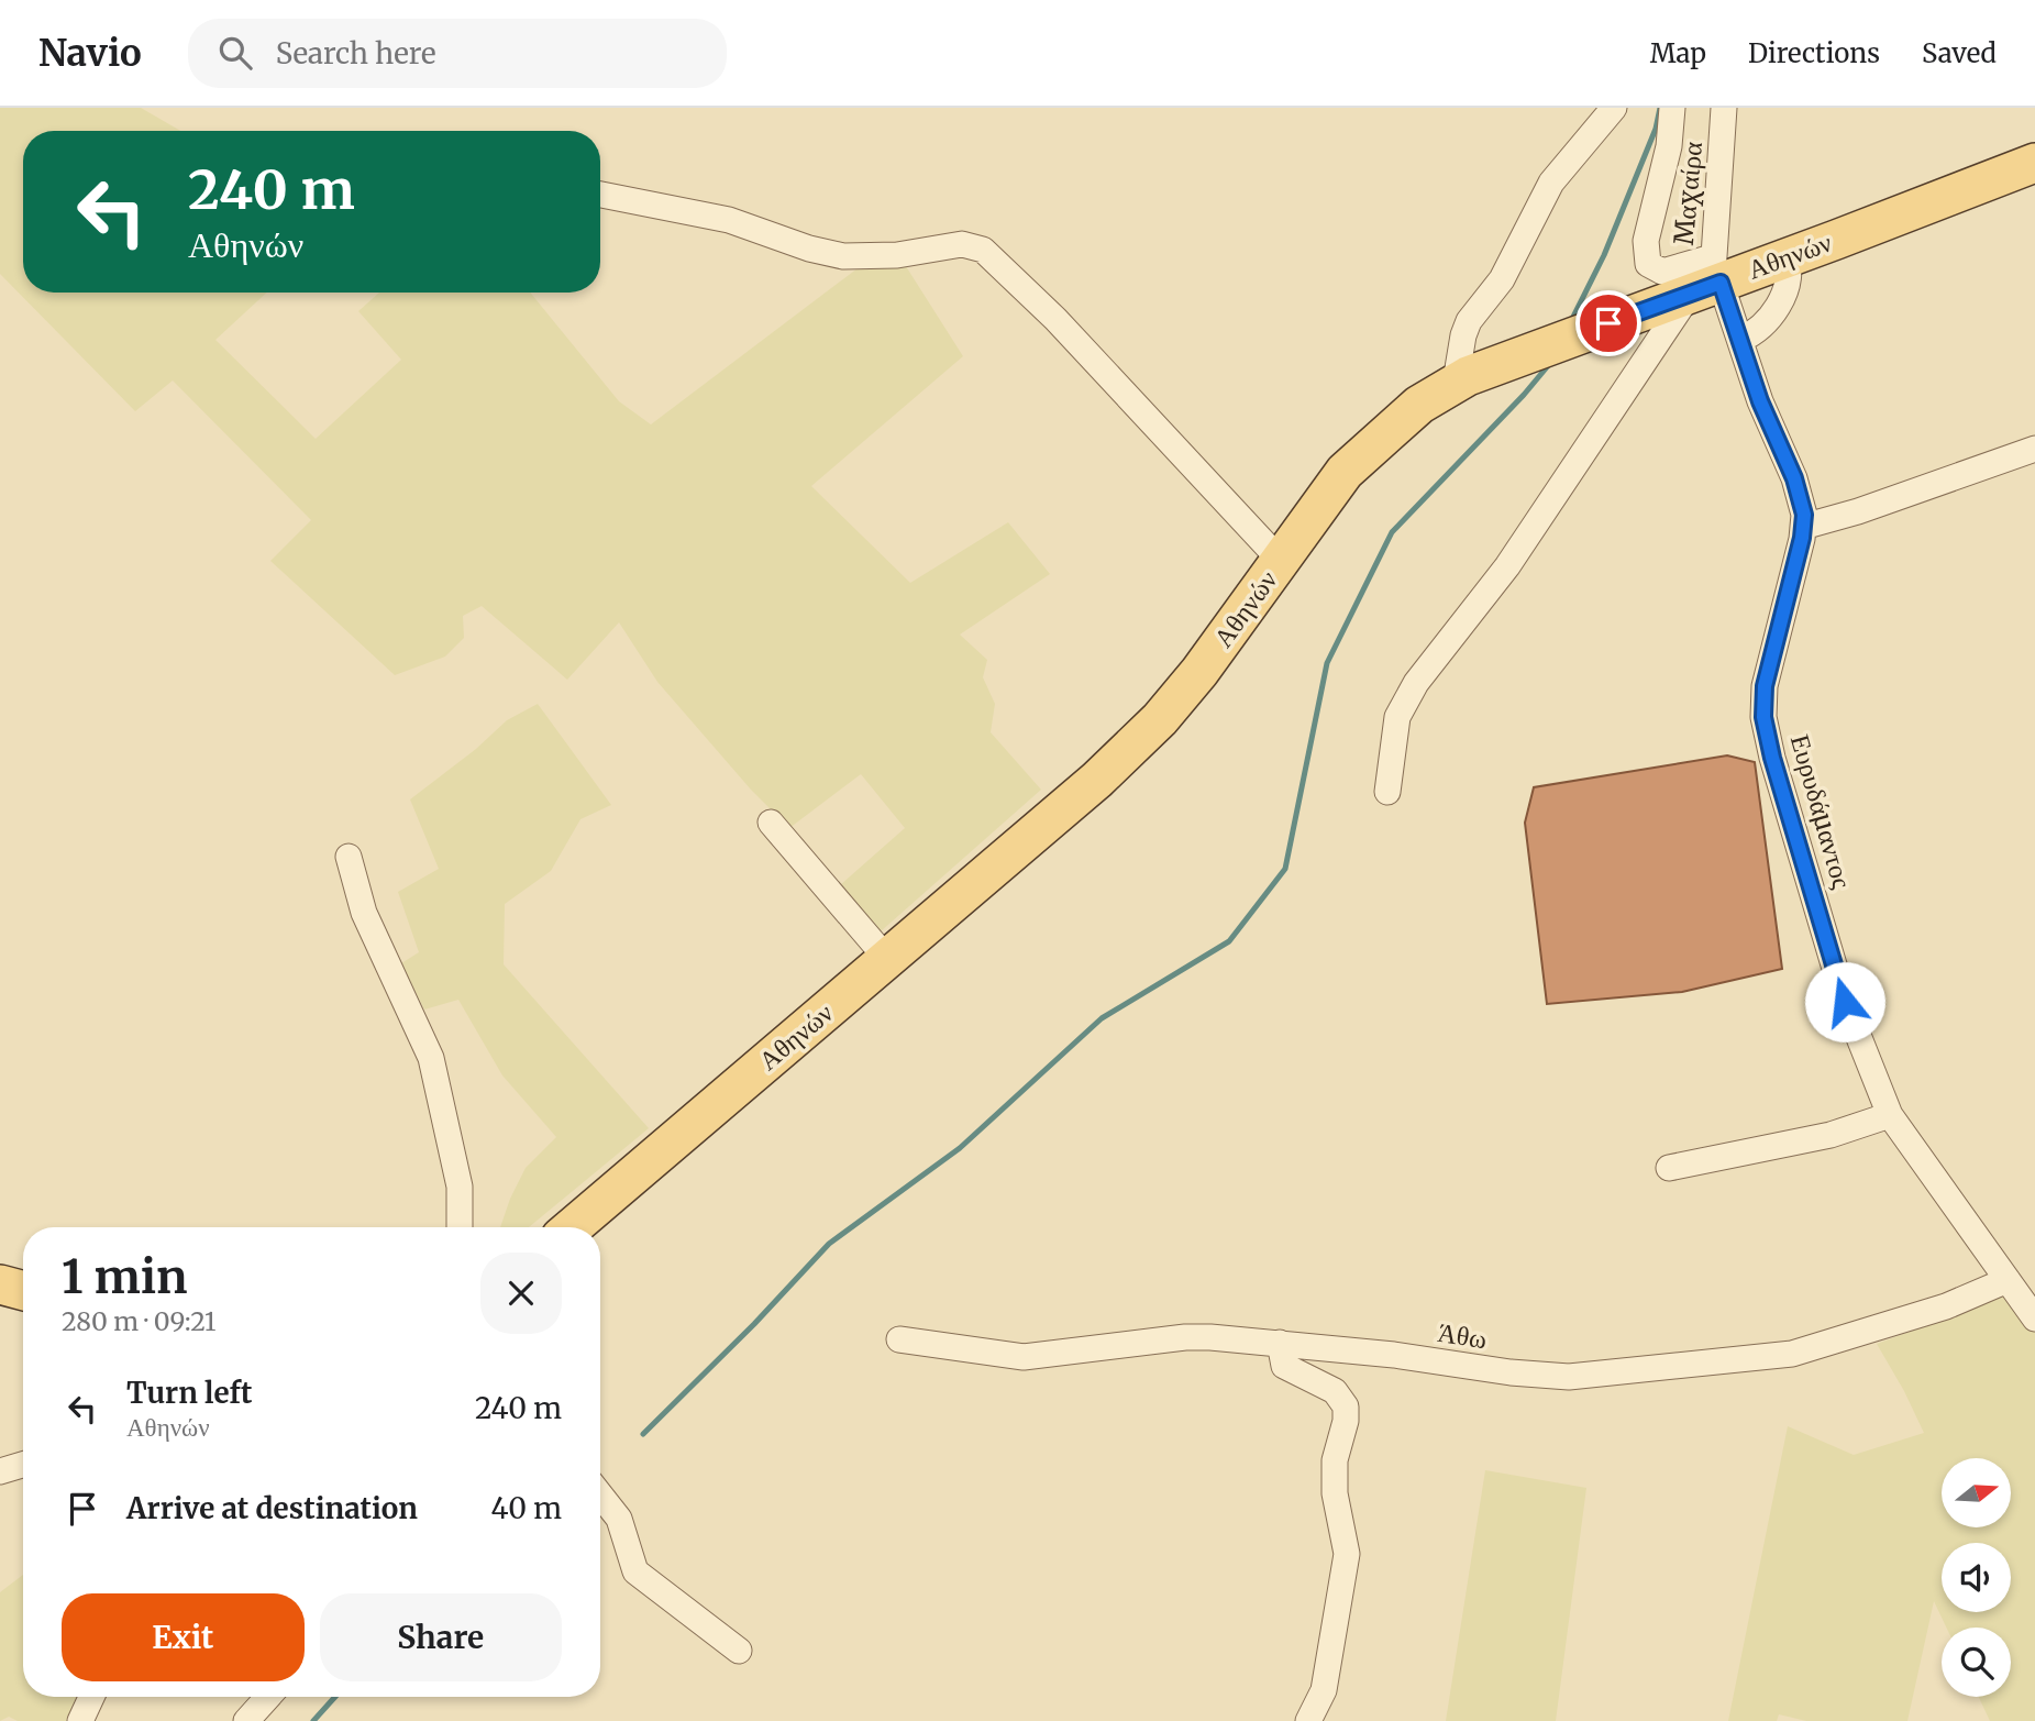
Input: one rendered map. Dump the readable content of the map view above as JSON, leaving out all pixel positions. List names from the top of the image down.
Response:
{
  "streets": {
    "main road": ["Αθηνών"],
    "street": ["Μαχαίρα", "Ευρυδάμαντος", "Άθω"]
  },
  "crossings": [
    ["Μαχαίρα", "Αθηνών"],
    ["Μαχαίρα", "Ευρυδάμαντος"],
    ["Αθηνών", "Ευρυδάμαντος"],
    ["Ευρυδάμαντος", "Άθω"]
  ],
  "north": "right",
  "page": {
    "header": "Navio",
    "search": "Search here",
    "nav": ["Map", "Directions", "Saved"],
    "turn": ["240 m", "Αθηνών"],
    "heading": ["1 min", "280 m · 09:21"],
    "list": [
      {
        "name": "Turn left",
        "note": "Αθηνών",
        "value": "240 m"
      },
      {
        "name": "Arrive at destination",
        "value": "40 m"
      }
    ],
    "buttons": ["Exit", "Share"]
  }
}
